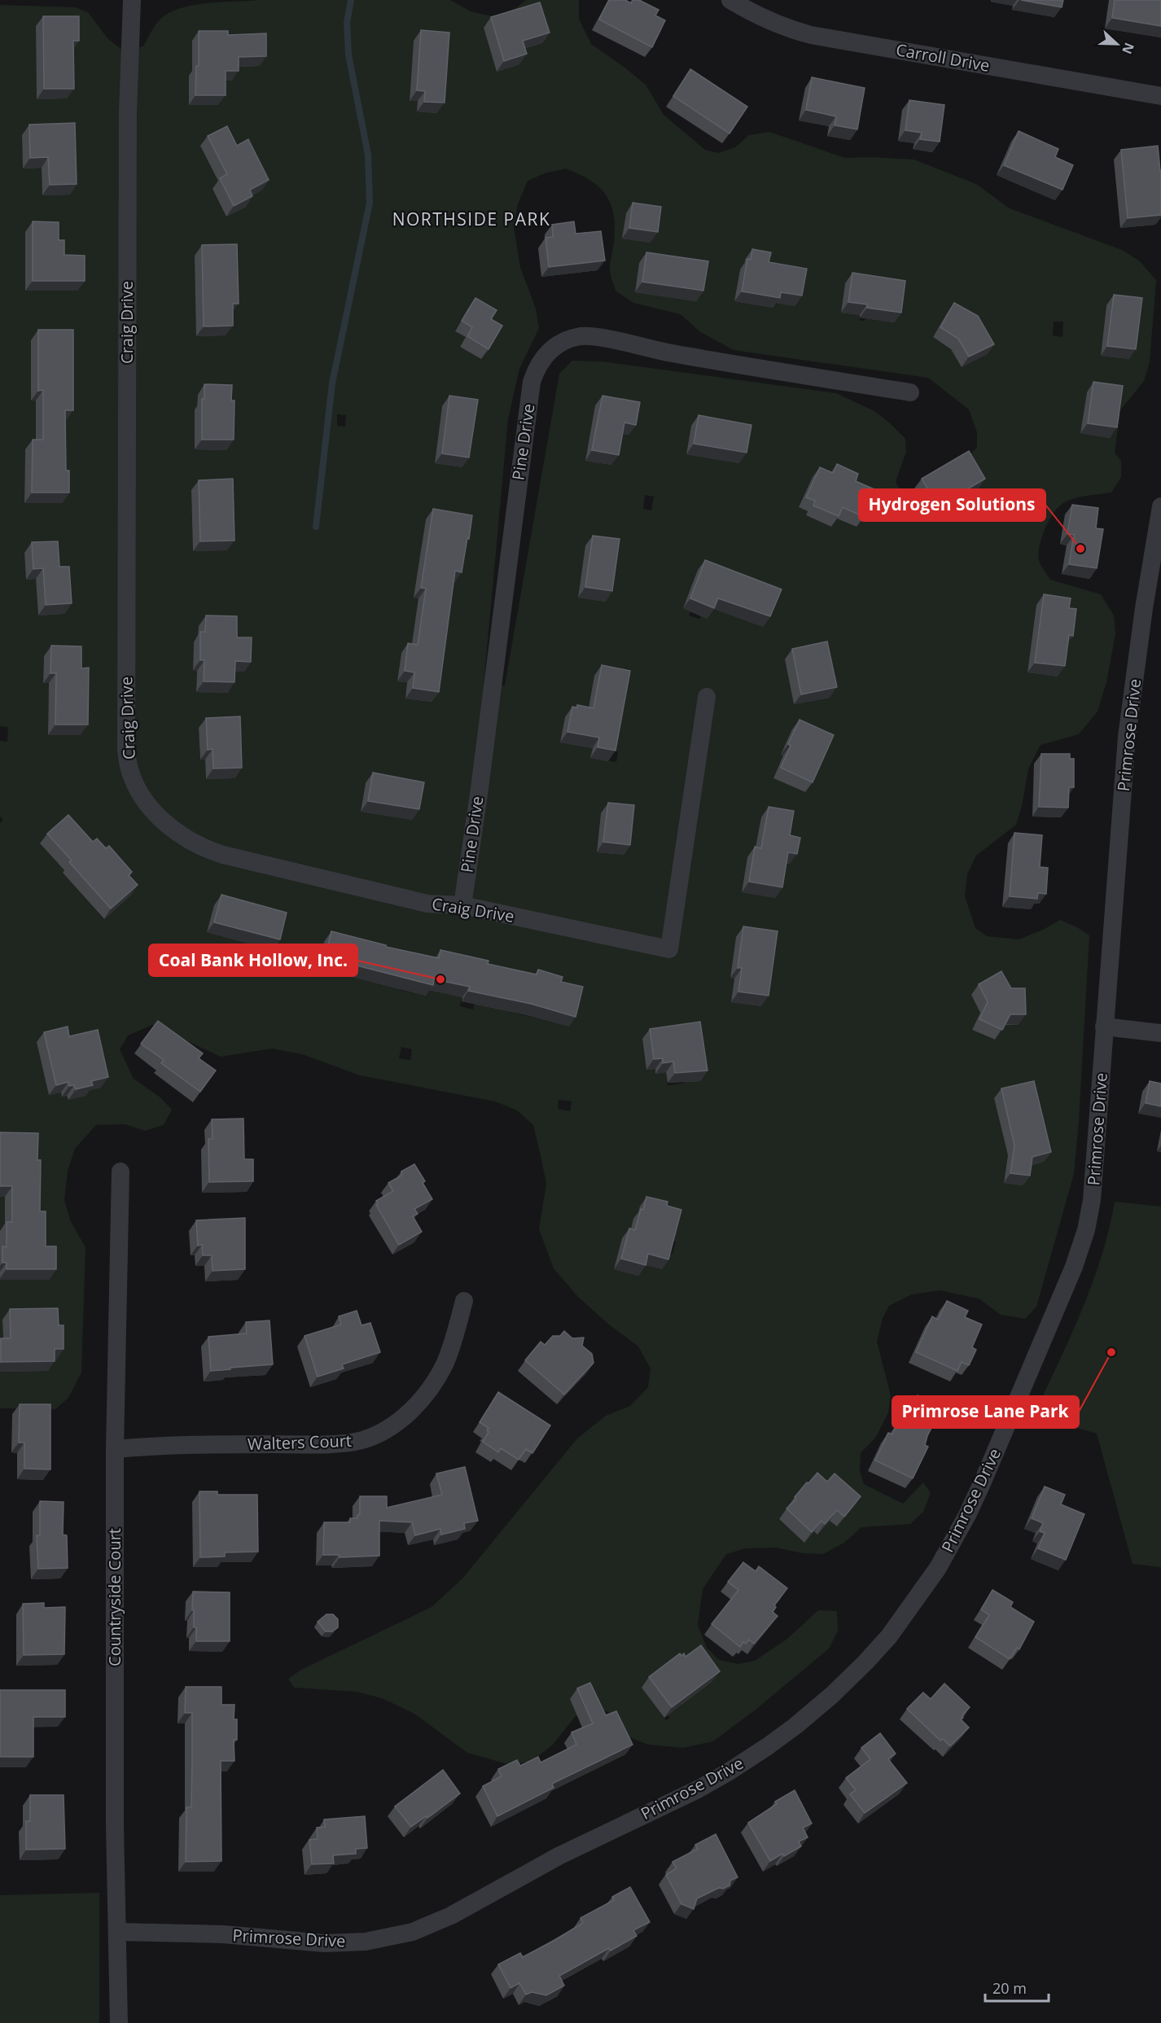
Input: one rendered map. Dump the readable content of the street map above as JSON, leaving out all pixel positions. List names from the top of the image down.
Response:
{
  "streets": {
    "street": [
      "Carroll Drive",
      "Craig Drive",
      "Pine Drive",
      "Primrose Drive",
      "Walters Court",
      "Countryside Court"
    ]
  },
  "crossings": [
    ["Craig Drive", "Pine Drive"],
    ["Primrose Drive", "Countryside Court"],
    ["Walters Court", "Countryside Court"]
  ],
  "districts": ["NORTHSIDE PARK"],
  "places": ["Hydrogen Solutions", "Coal Bank Hollow, Inc.", "Primrose Lane Park"],
  "scale_bar": "20 m",
  "north": "right"
}
